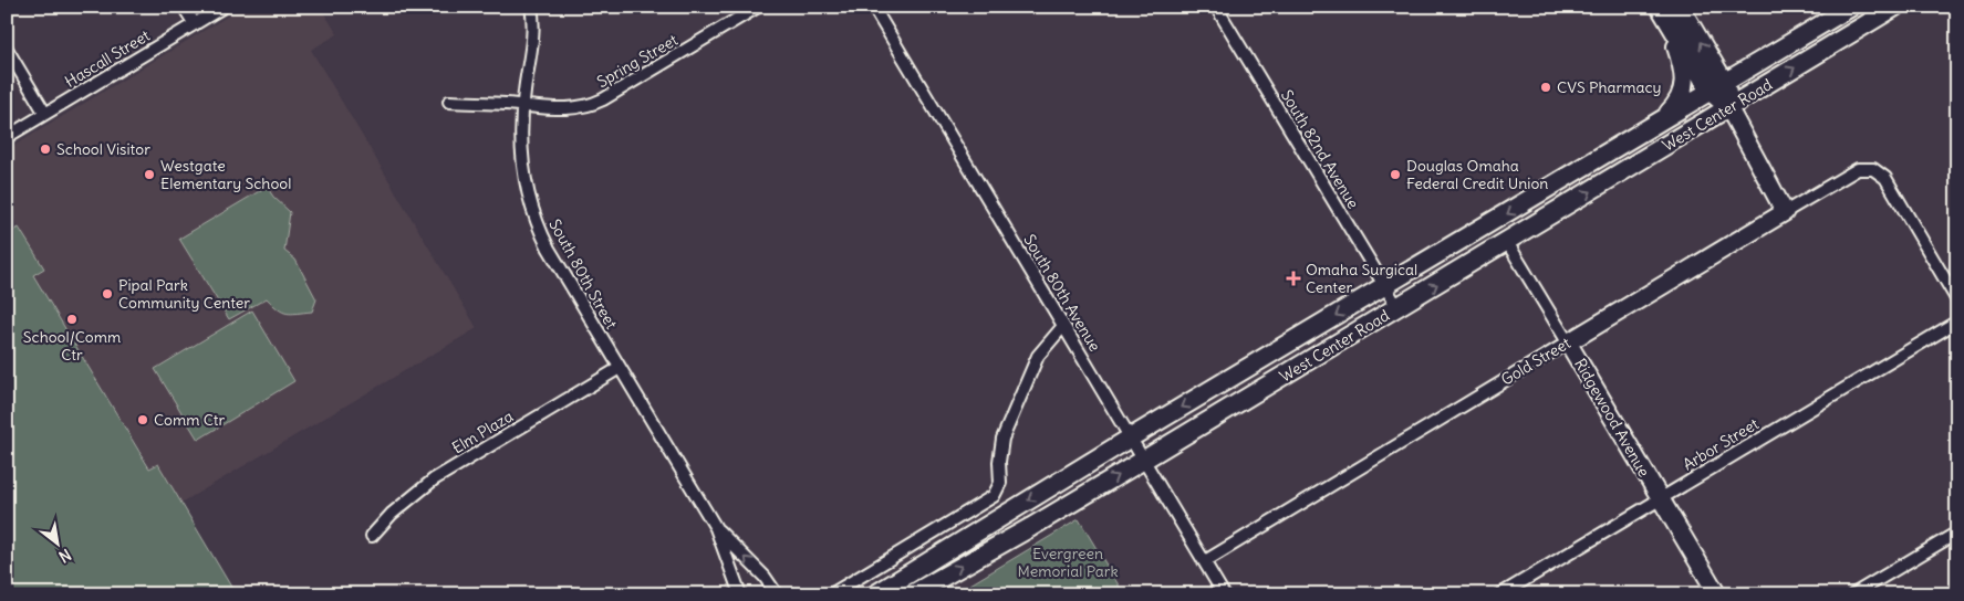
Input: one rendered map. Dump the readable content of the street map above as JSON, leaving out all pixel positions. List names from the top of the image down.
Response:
{
  "streets": {
    "main road": ["West Center Road", "Gold Street", "Ridgewood Avenue"],
    "street": [
      "Hascall Street",
      "Spring Street",
      "South 82nd Avenue",
      "South 80th Street",
      "South 80th Avenue",
      "Elm Plaza",
      "Arbor Street"
    ]
  },
  "crossings": [
    ["Spring Street", "South 80th Street"],
    ["West Center Road", "South 82nd Avenue"],
    ["West Center Road", "South 80th Avenue"],
    ["West Center Road", "Ridgewood Avenue"],
    ["South 80th Street", "Elm Plaza"],
    ["South 80th Avenue", "Gold Street"],
    ["Gold Street", "Ridgewood Avenue"],
    ["Ridgewood Avenue", "Arbor Street"]
  ],
  "parks": ["Evergreen Memorial Park"],
  "places": {
    "other": [
      "CVS Pharmacy",
      "School Visitor",
      "Westgate Elementary School",
      "Douglas Omaha Federal Credit Union",
      "Pipal Park Community Center",
      "School/Comm Ctr",
      "Comm Ctr"
    ],
    "health": ["Omaha Surgical Center"]
  },
  "north": "bottom right"
}
